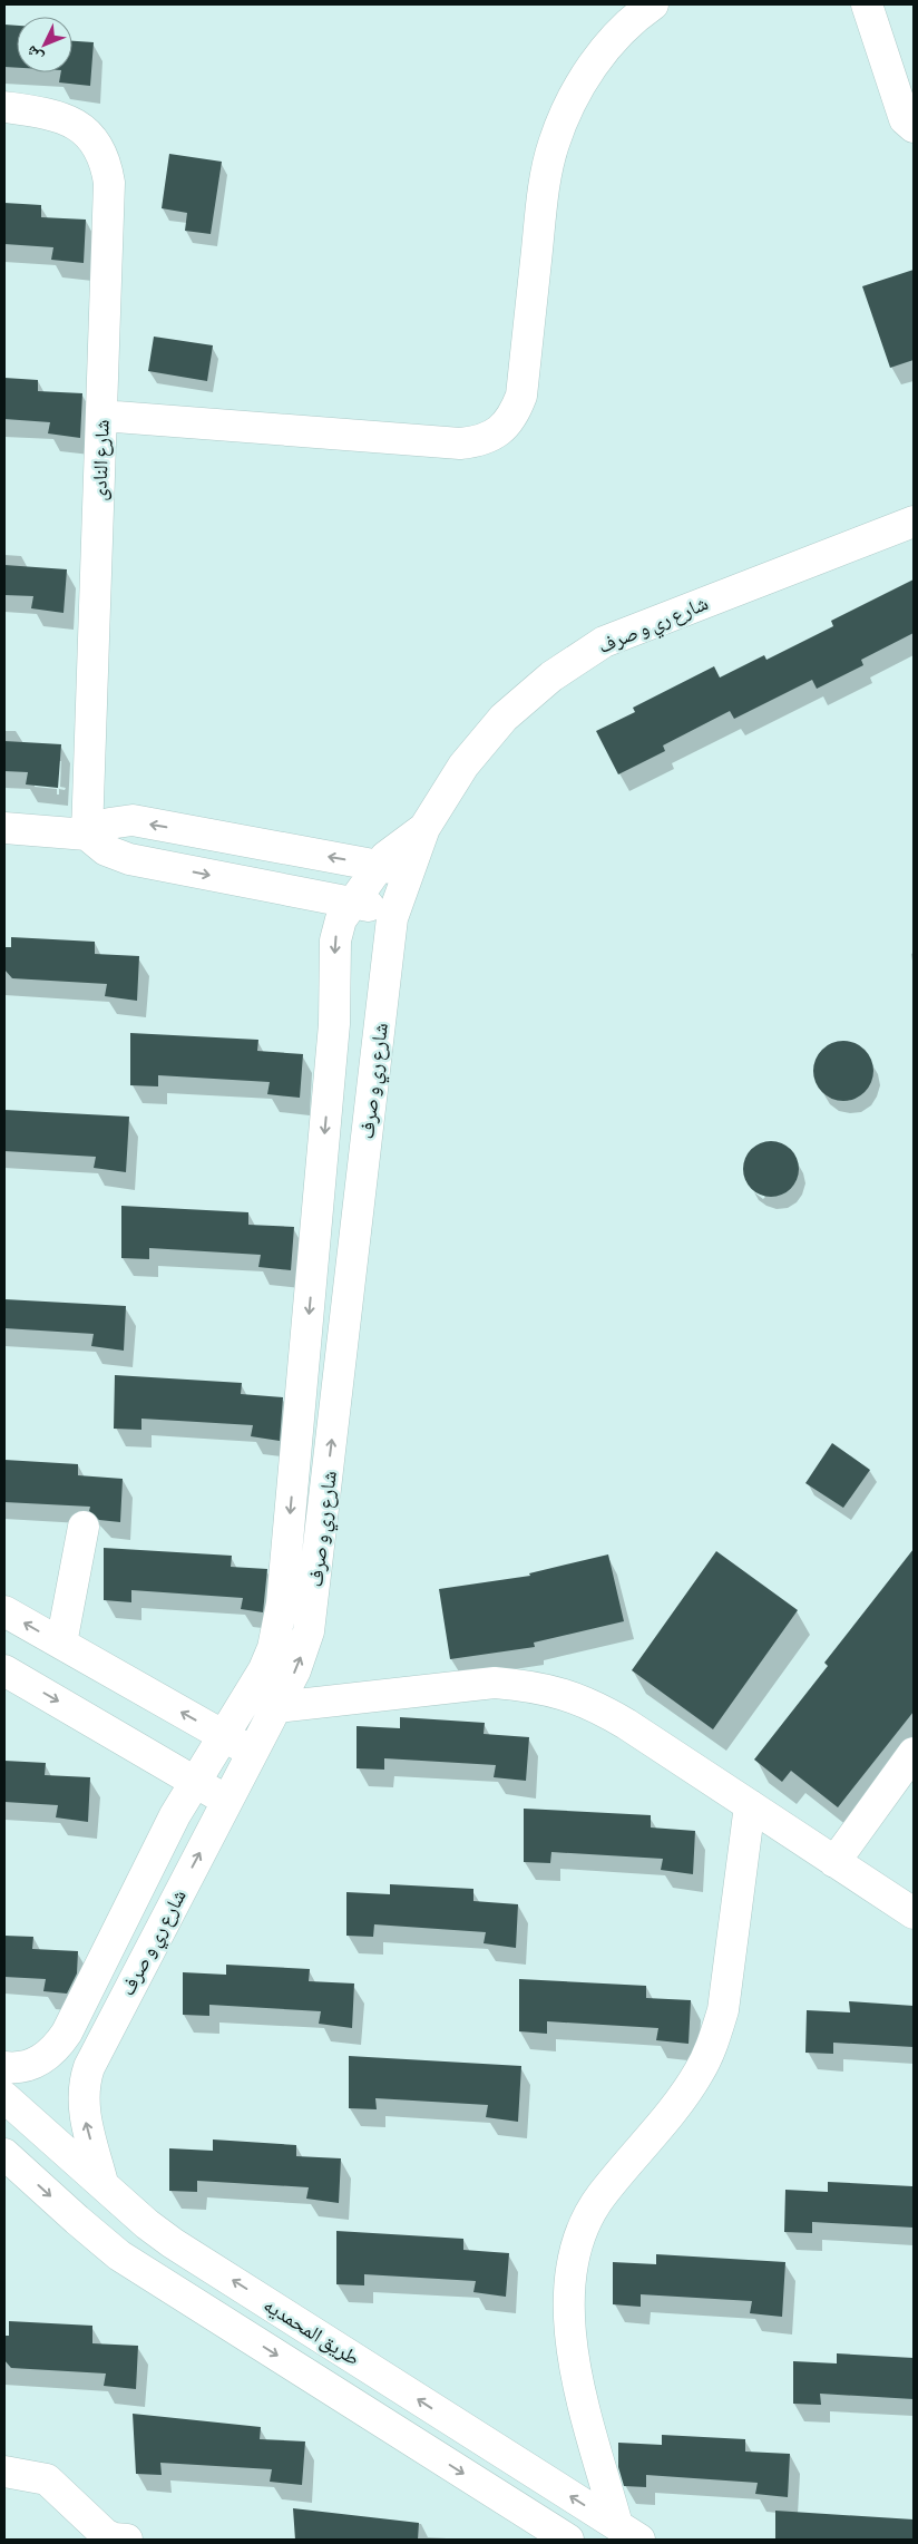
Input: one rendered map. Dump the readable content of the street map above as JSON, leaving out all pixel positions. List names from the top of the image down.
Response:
{
  "streets": {
    "street": ["شارع النادى", "شارع ري و صرف", "طريق المحمديه"]
  },
  "crossings": [
    ["شارع ري و صرف", "طريق المحمديه"]
  ],
  "north": "bottom left"
}
